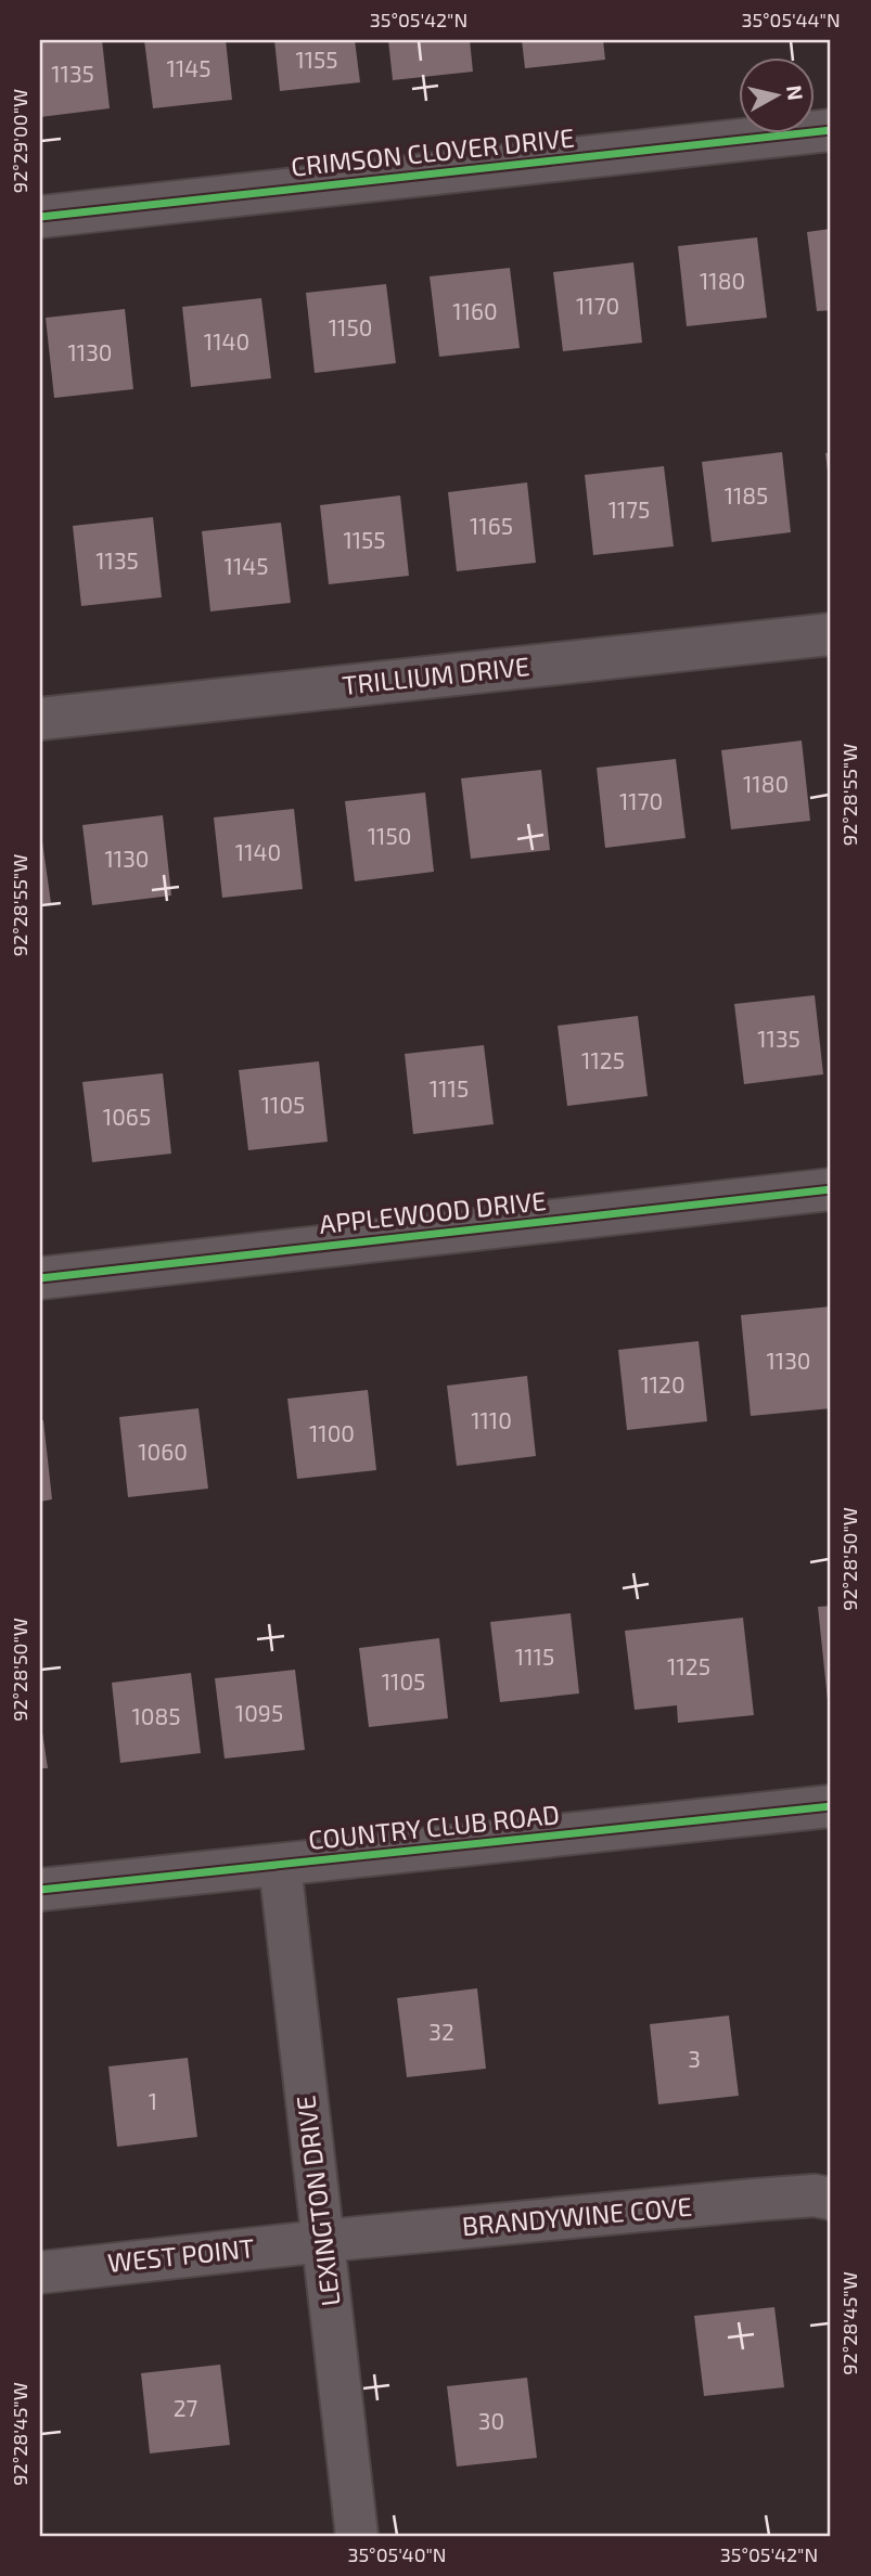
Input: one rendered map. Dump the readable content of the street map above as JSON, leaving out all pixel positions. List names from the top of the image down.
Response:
{
  "streets": {
    "street": [
      "CRIMSON CLOVER DRIVE",
      "TRILLIUM DRIVE",
      "APPLEWOOD DRIVE",
      "COUNTRY CLUB ROAD",
      "LEXINGTON DRIVE",
      "BRANDYWINE COVE",
      "WEST POINT"
    ]
  },
  "crossings": [
    ["COUNTRY CLUB ROAD", "LEXINGTON DRIVE"],
    ["LEXINGTON DRIVE", "BRANDYWINE COVE"],
    ["LEXINGTON DRIVE", "WEST POINT"],
    ["BRANDYWINE COVE", "WEST POINT"]
  ],
  "house_numbers": [
    "1155",
    "1145",
    "1135",
    "1180",
    "1170",
    "1160",
    "1150",
    "1140",
    "1130",
    "1185",
    "1175",
    "1165",
    "1155",
    "1135",
    "1145",
    "1180",
    "1170",
    "1150",
    "1140",
    "1130",
    "1135",
    "1125",
    "1115",
    "1105",
    "1065",
    "1130",
    "1120",
    "1110",
    "1100",
    "1060",
    "1115",
    "1125",
    "1105",
    "1095",
    "1085",
    "32",
    "3",
    "1",
    "27",
    "30"
  ],
  "north": "right",
  "coordinates": [
    "35°05'42\"N",
    "35°05'44\"N",
    "92°29'00\"W",
    "92°28'55\"W",
    "92°28'50\"W",
    "92°28'45\"W",
    "35°05'40\"N"
  ]
}
